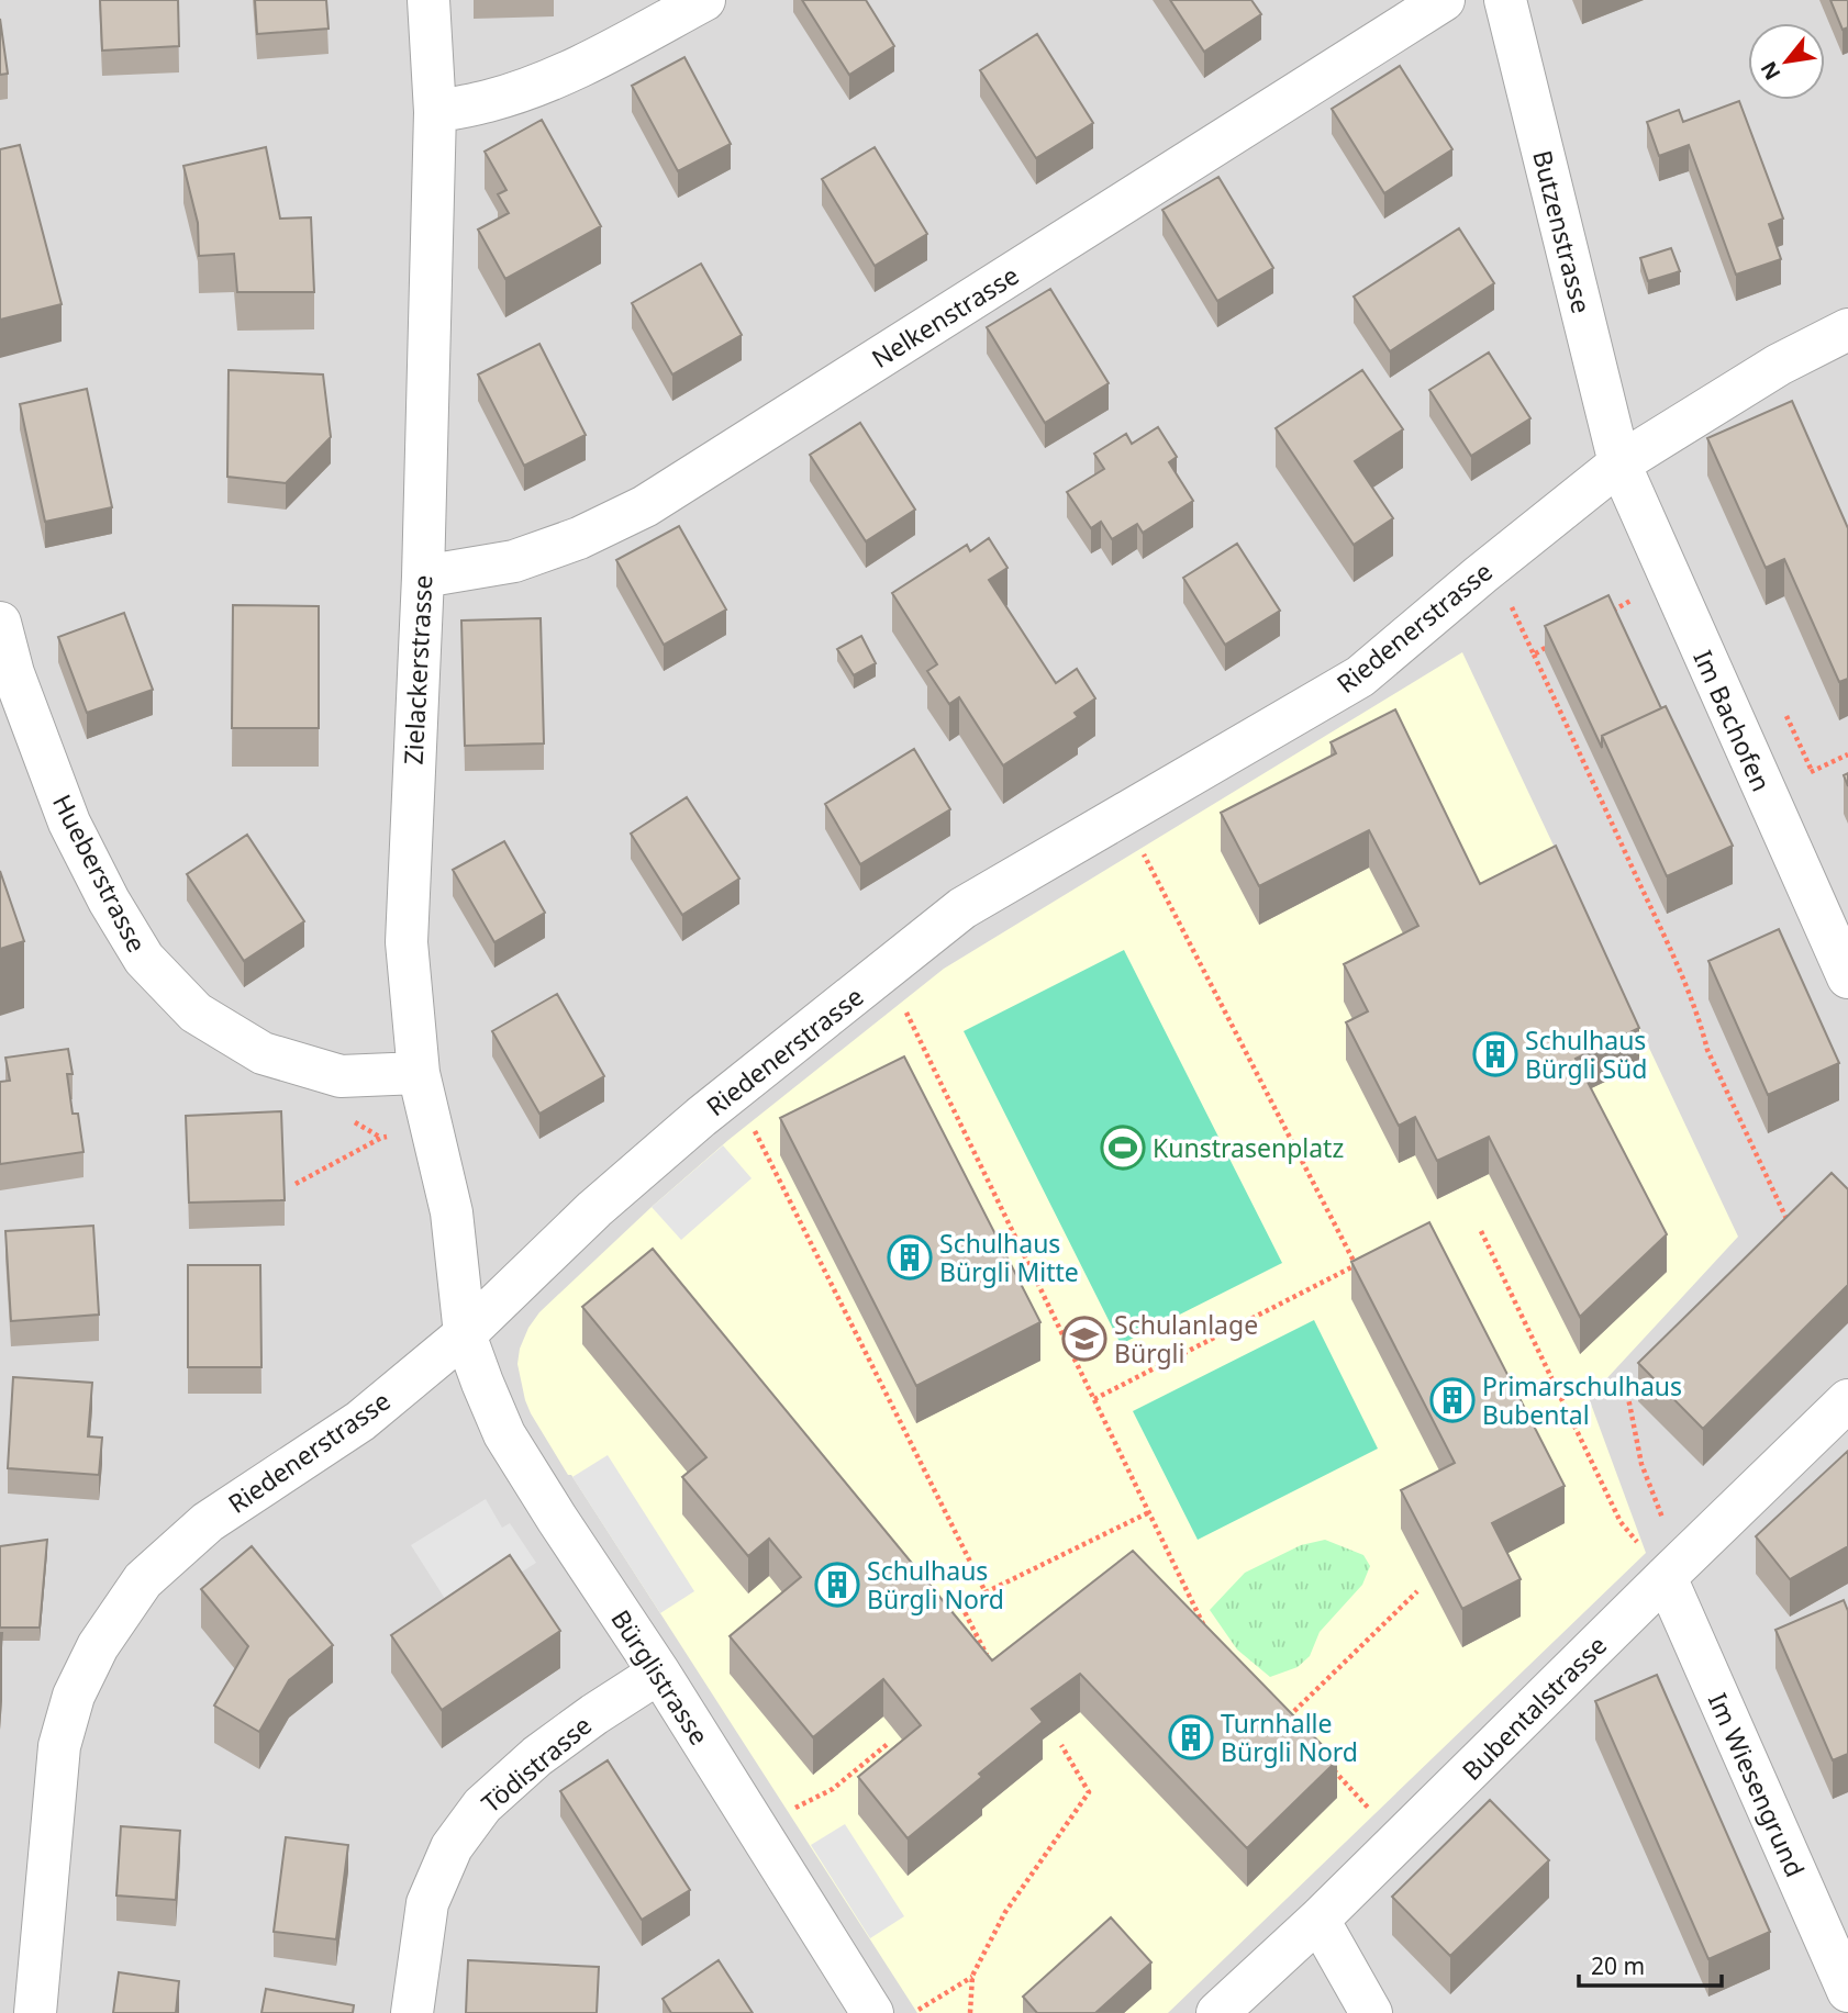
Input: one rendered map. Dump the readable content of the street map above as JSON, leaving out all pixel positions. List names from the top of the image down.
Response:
{
  "streets": {
    "street": [
      "Butzenstrasse",
      "Nelkenstrasse",
      "Riedenerstrasse",
      "Zielackerstrasse",
      "Im Bachofen",
      "Hueberstrasse",
      "Bürglistrasse",
      "Bubentalstrasse",
      "Tödistrasse",
      "Im Wiesengrund"
    ]
  },
  "crossings": [
    ["Butzenstrasse", "Riedenerstrasse"],
    ["Butzenstrasse", "Im Bachofen"],
    ["Nelkenstrasse", "Zielackerstrasse"],
    ["Riedenerstrasse", "Zielackerstrasse"],
    ["Riedenerstrasse", "Im Bachofen"],
    ["Riedenerstrasse", "Bürglistrasse"],
    ["Zielackerstrasse", "Hueberstrasse"],
    ["Zielackerstrasse", "Bürglistrasse"],
    ["Bürglistrasse", "Tödistrasse"],
    ["Bubentalstrasse", "Im Wiesengrund"]
  ],
  "places": {
    "building": [
      "Schulhaus Bürgli Süd",
      "Schulhaus Bürgli Mitte",
      "Primarschulhaus Bubental",
      "Schulhaus Bürgli Nord",
      "Turnhalle Bürgli Nord"
    ],
    "sports": ["Kunstrasenplatz"],
    "school or university": ["Schulanlage Bürgli"]
  },
  "scale_bar": "20 m",
  "north": "bottom left"
}
